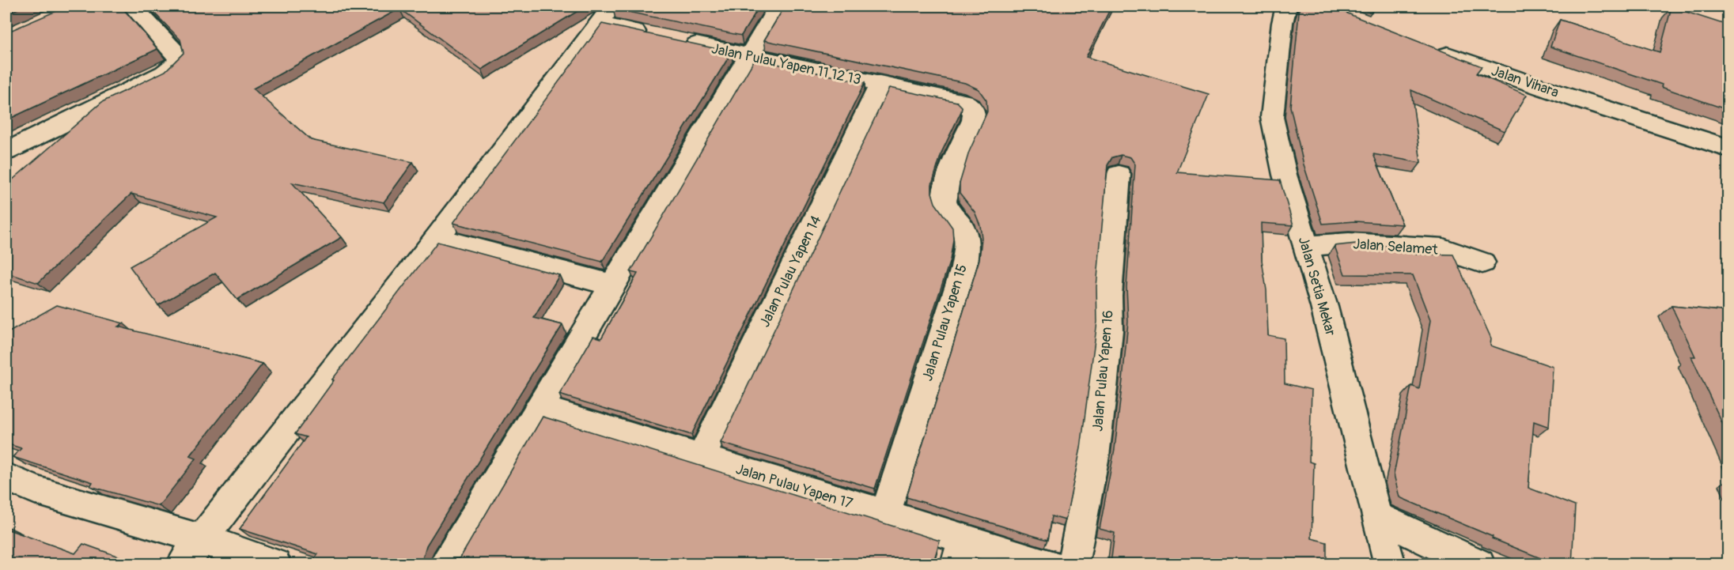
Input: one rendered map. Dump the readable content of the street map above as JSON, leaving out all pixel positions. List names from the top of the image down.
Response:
{
  "streets": {
    "street": [
      "Jalan Pulau Yapen 11 12 13",
      "Jalan Vihara",
      "Jalan Selamet",
      "Jalan Pulau Yapen 14",
      "Jalan Setia Mekar",
      "Jalan Pulau Yapen 15",
      "Jalan Pulau Yapen 16",
      "Jalan Pulau Yapen 17"
    ]
  },
  "crossings": [
    ["Jalan Pulau Yapen 11 12 13", "Jalan Pulau Yapen 14"],
    ["Jalan Pulau Yapen 11 12 13", "Jalan Pulau Yapen 15"],
    ["Jalan Selamet", "Jalan Setia Mekar"],
    ["Jalan Pulau Yapen 14", "Jalan Pulau Yapen 17"],
    ["Jalan Pulau Yapen 15", "Jalan Pulau Yapen 17"]
  ]
}
